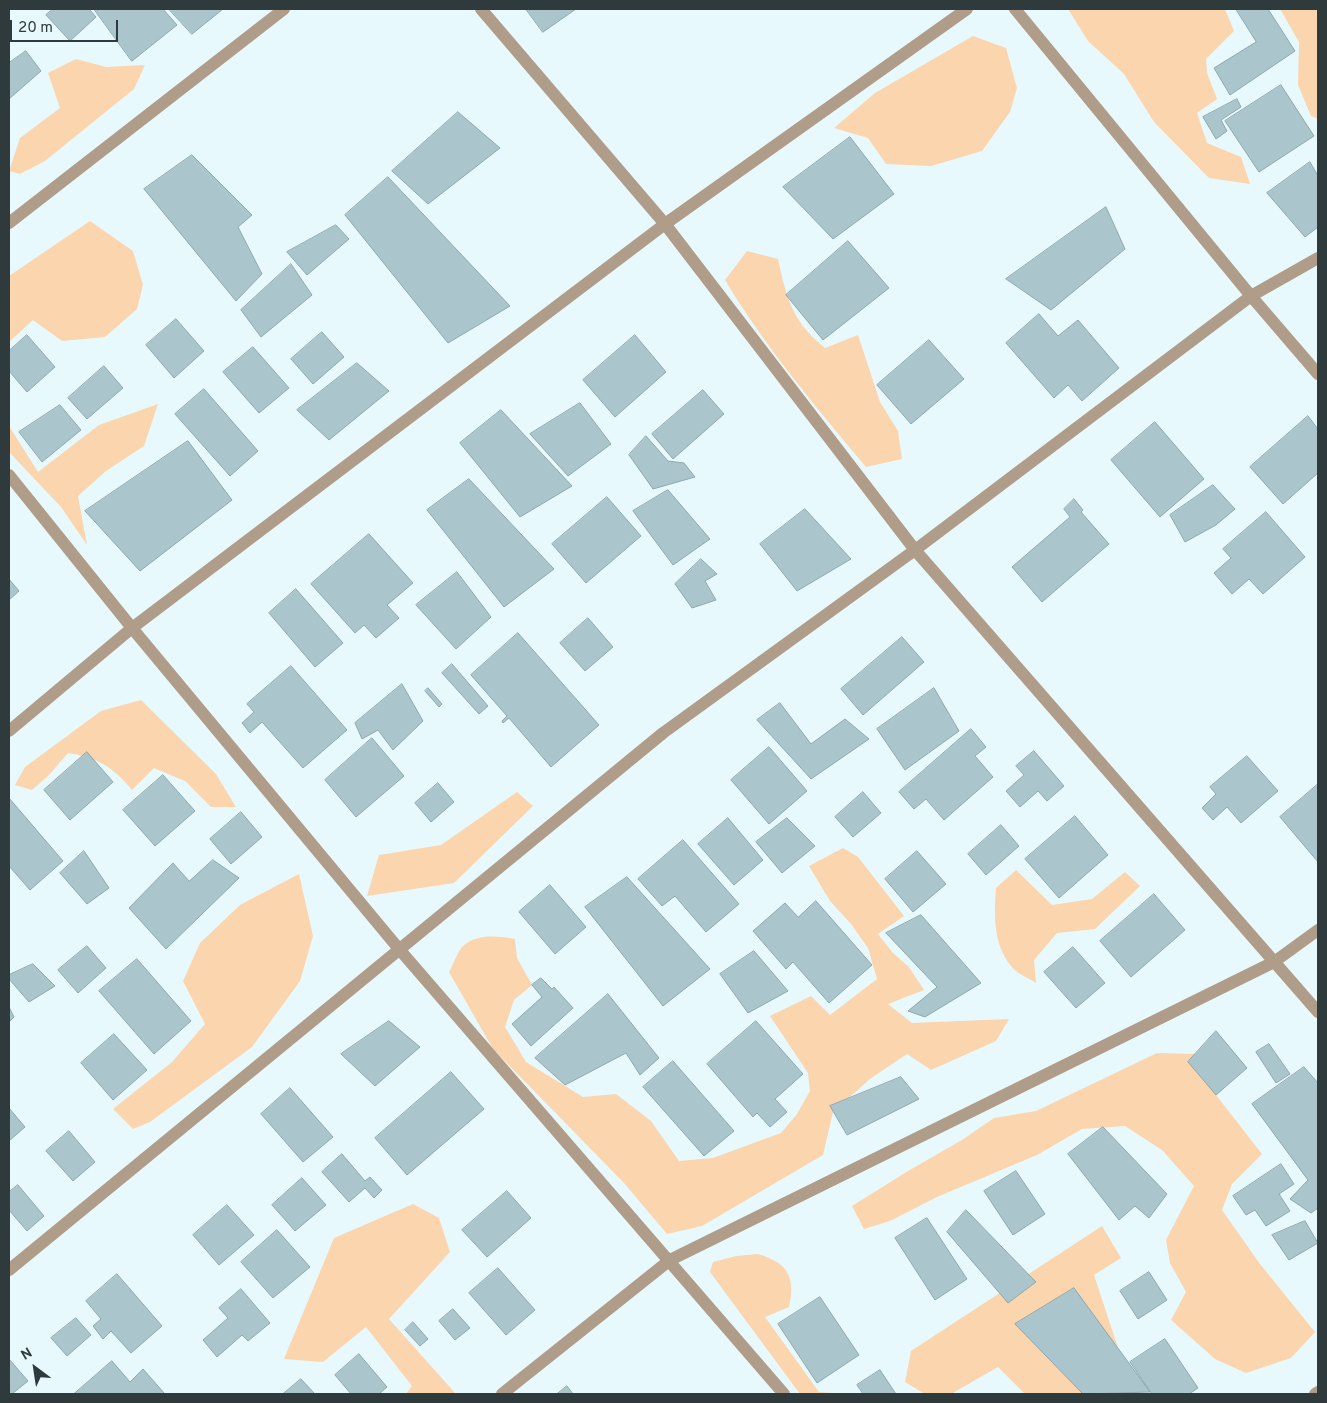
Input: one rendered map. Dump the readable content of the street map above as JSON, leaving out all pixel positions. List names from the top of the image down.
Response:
{
  "scale_bar": "20 m",
  "north": "top left"
}
